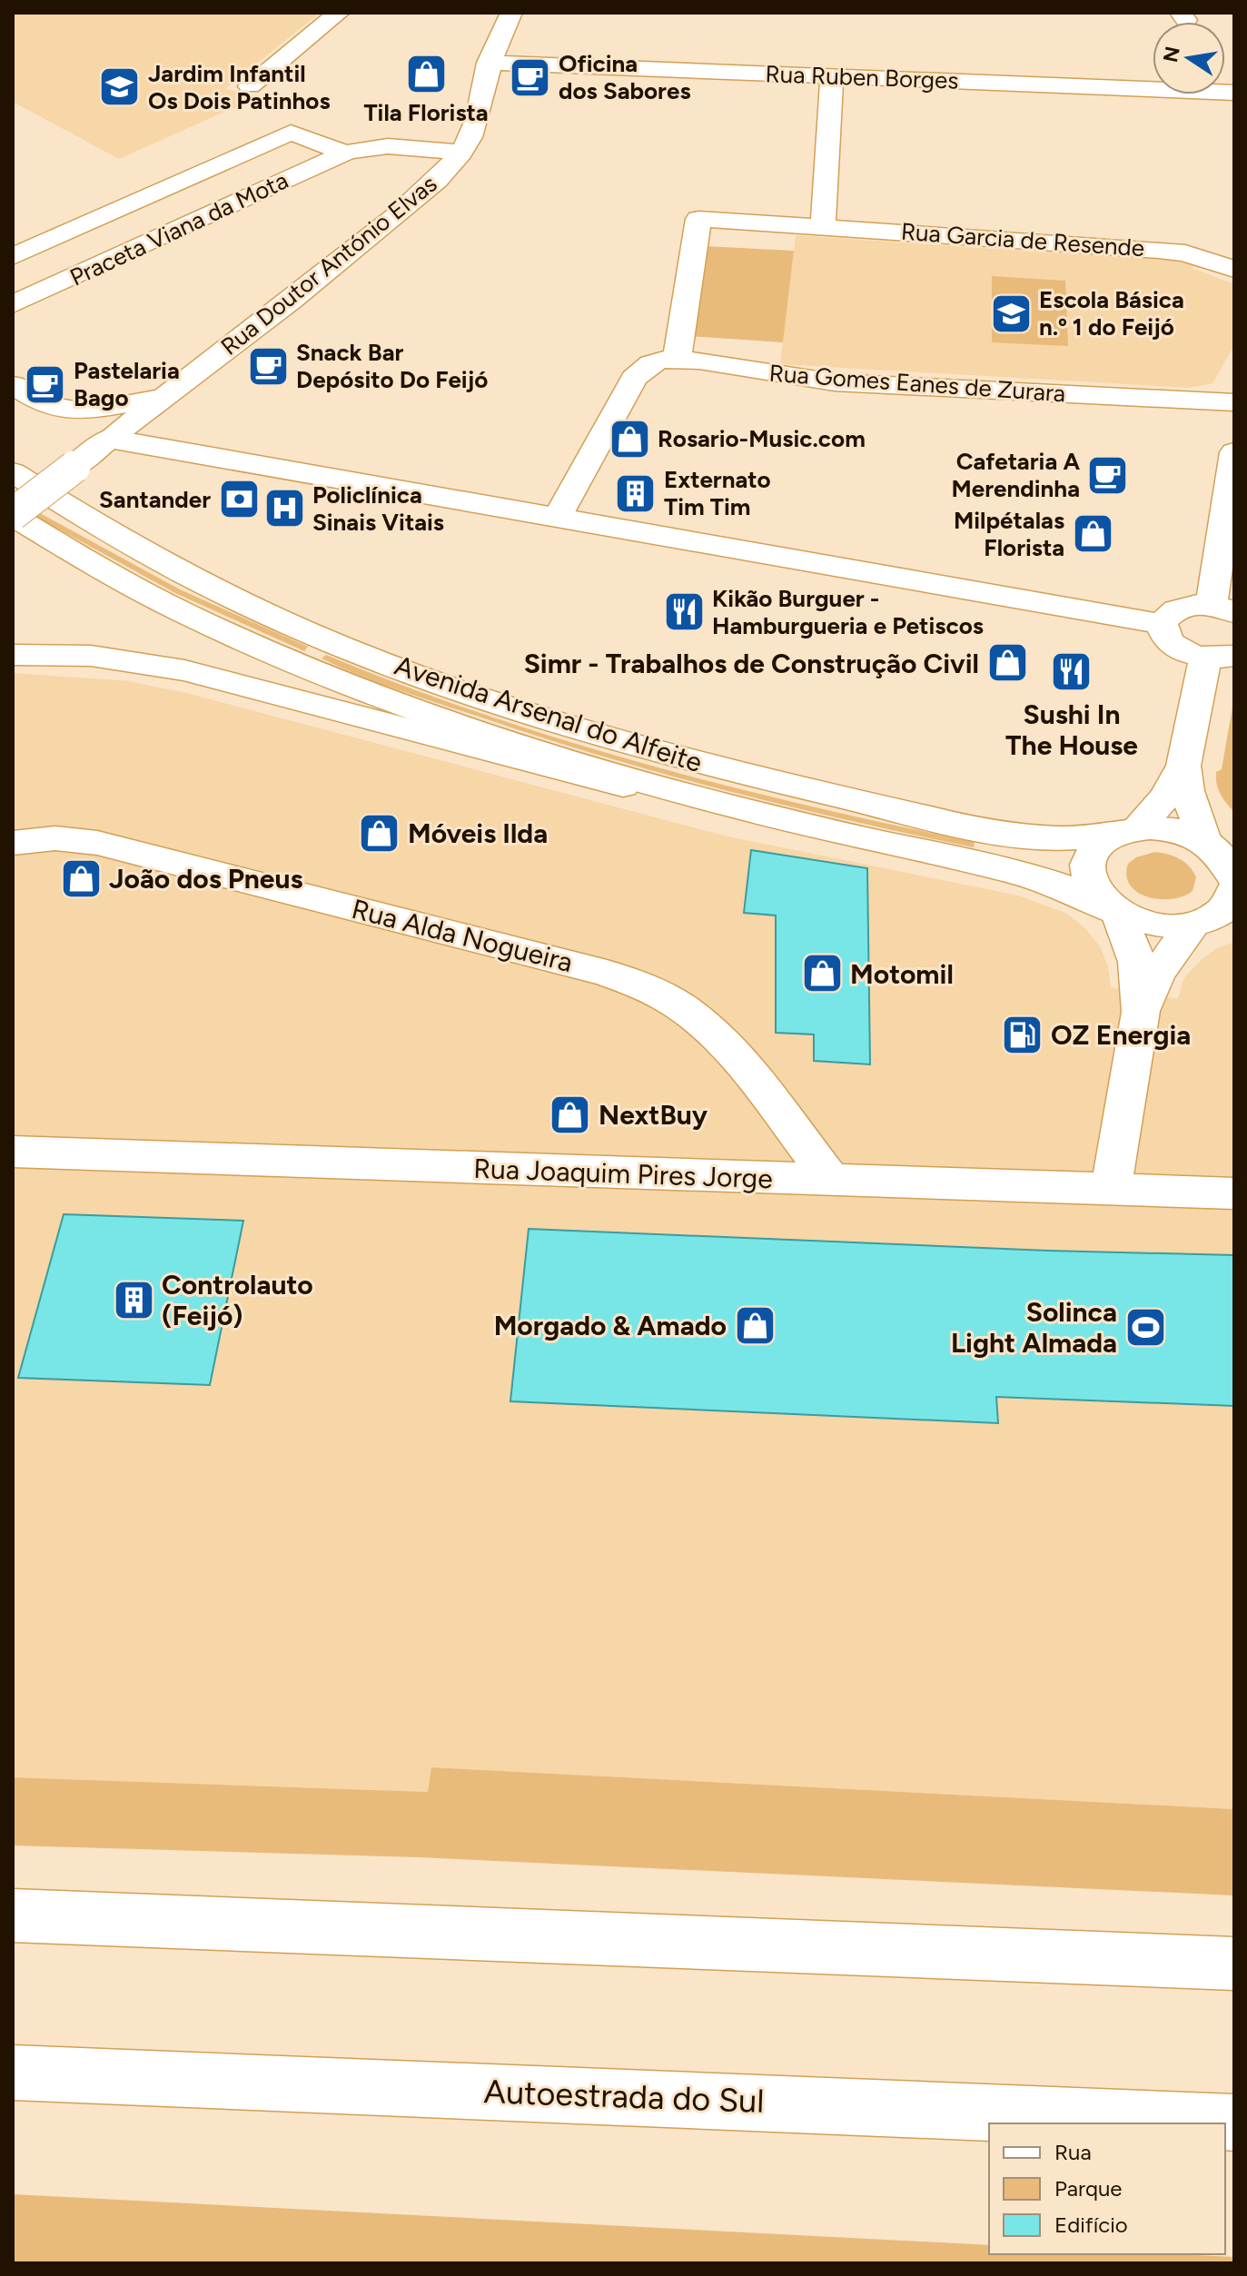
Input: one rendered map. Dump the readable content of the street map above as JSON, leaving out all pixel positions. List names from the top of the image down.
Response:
{
  "streets": {
    "main road": [
      "Rua Ruben Borges",
      "Praceta Viana da Mota",
      "Rua Garcia de Resende",
      "Rua Doutor António Elvas",
      "Rua Gomes Eanes de Zurara",
      "Avenida Arsenal do Alfeite",
      "Rua Alda Nogueira",
      "Rua Joaquim Pires Jorge",
      "Autoestrada do Sul"
    ]
  },
  "crossings": [
    ["Rua Ruben Borges", "Rua Doutor António Elvas"],
    ["Praceta Viana da Mota", "Rua Doutor António Elvas"],
    ["Rua Garcia de Resende", "Rua Gomes Eanes de Zurara"],
    ["Rua Doutor António Elvas", "Avenida Arsenal do Alfeite"],
    ["Rua Alda Nogueira", "Rua Joaquim Pires Jorge"]
  ],
  "places": {
    "shop": [
      "Tila Florista",
      "Rosario-Music.com",
      "Milpétalas Florista",
      "Simr - Trabalhos de Construção Civil",
      "Móveis Ilda",
      "João dos Pneus",
      "Motomil",
      "NextBuy",
      "Morgado & Amado"
    ],
    "cafe": [
      "Oficina dos Sabores",
      "Snack Bar Depósito Do Feijó",
      "Pastelaria Bago",
      "Cafetaria A Merendinha"
    ],
    "school or university": ["Jardim Infantil Os Dois Patinhos", "Escola Básica n.º 1 do Feijó"],
    "building": ["Externato Tim Tim", "Controlauto (Feijó)"],
    "bank": ["Santander"],
    "hospital": ["Policlínica Sinais Vitais"],
    "restaurant": ["Kikão Burguer - Hamburgueria e Petiscos", "Sushi In The House"],
    "fuel station": ["OZ Energia"],
    "sports": ["Solinca Light Almada"]
  },
  "legend": ["Rua", "Parque", "Edifício"],
  "north": "left"
}
